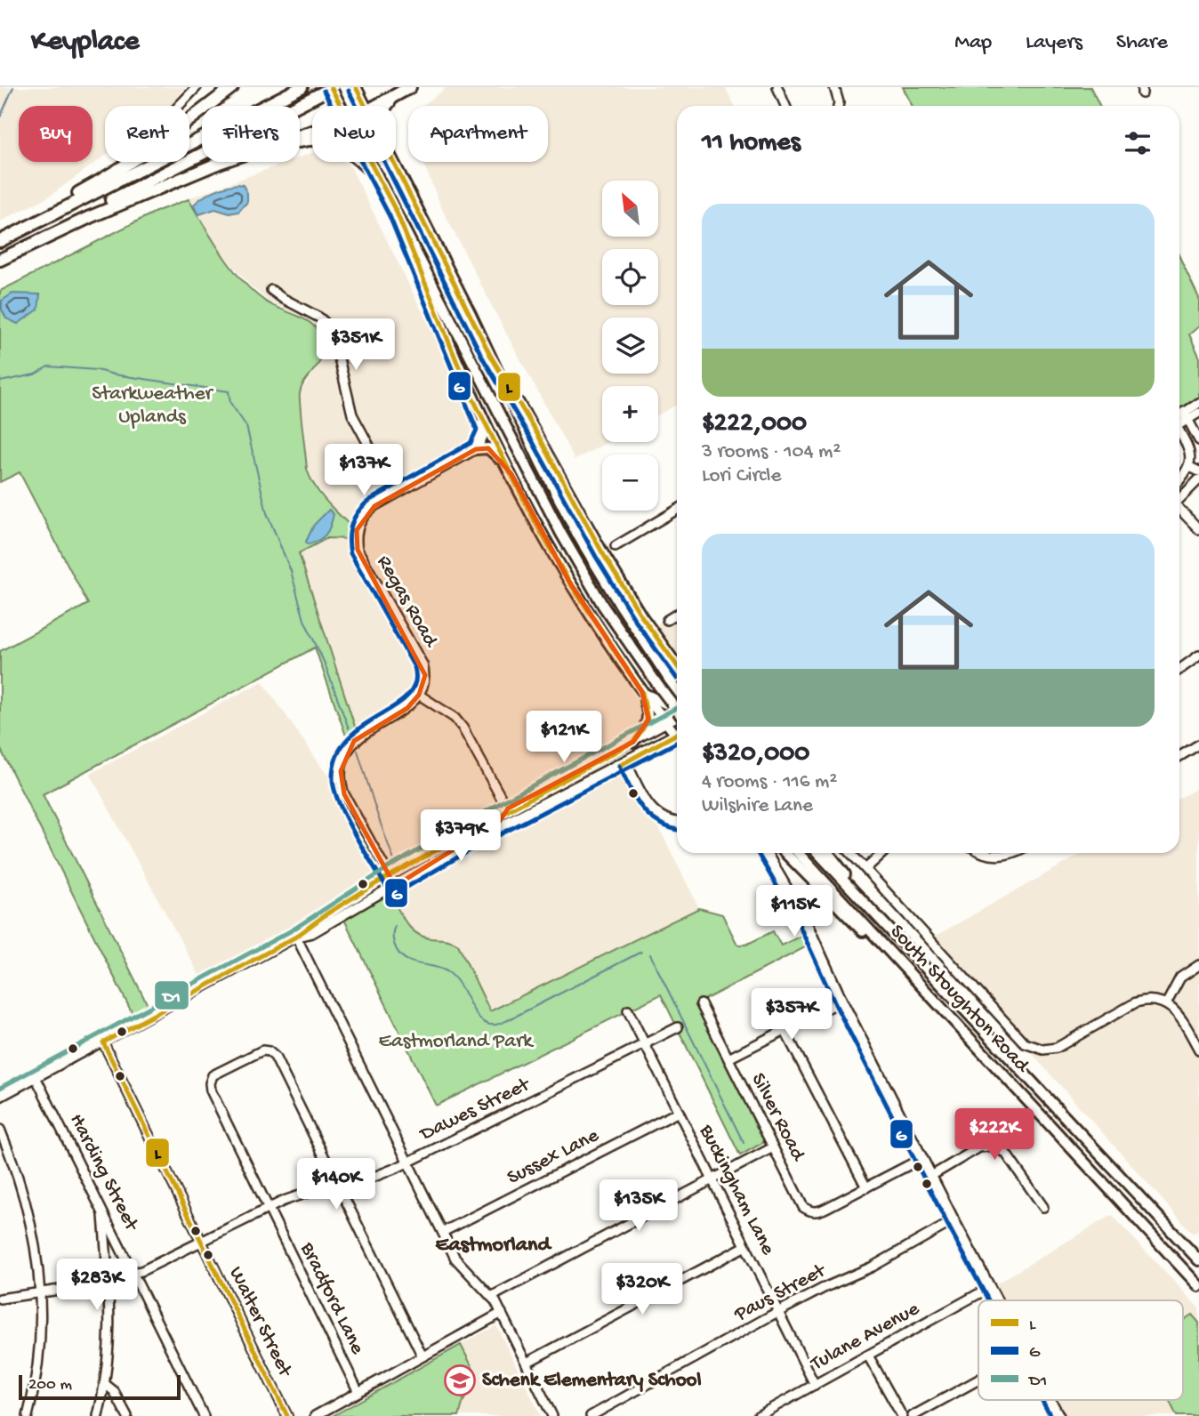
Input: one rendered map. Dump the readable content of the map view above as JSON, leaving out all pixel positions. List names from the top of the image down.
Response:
{
  "streets": {
    "main road": ["South Stoughton Road"],
    "street": [
      "Regas Road",
      "Dawes Street",
      "Silver Road",
      "Sussex Lane",
      "Harding Street",
      "Buckingham Lane",
      "Paus Street",
      "Bradford Lane",
      "Walter Street",
      "Tulane Avenue"
    ]
  },
  "crossings": [
    ["Dawes Street", "Harding Street"],
    ["Dawes Street", "Buckingham Lane"],
    ["Dawes Street", "Bradford Lane"],
    ["Dawes Street", "Walter Street"],
    ["Sussex Lane", "Buckingham Lane"],
    ["Buckingham Lane", "Paus Street"],
    ["Buckingham Lane", "Tulane Avenue"]
  ],
  "districts": ["Eastmorland"],
  "parks": ["Starkweather Uplands", "Eastmorland Park"],
  "places": {
    "school or university": ["Schenk Elementary School"]
  },
  "lines": ["transit line L", "transit line G", "transit line D1"],
  "legend": ["L", "G", "D1"],
  "scale_bar": "200 m",
  "north": "top left",
  "page": {
    "header": "Keyplace",
    "nav": ["Map", "Layers", "Share"],
    "chip": [
      "Buy",
      "Rent",
      "Filters",
      "New",
      "Apartment"
    ],
    "heading": "11 homes",
    "map_buttons": ["+", "−"],
    "list": [
      {
        "name": "$222,000",
        "note": "3 rooms · 104 m² · Lori Circle"
      },
      {
        "name": "$320,000",
        "note": "4 rooms · 116 m² · Wilshire Lane"
      }
    ],
    "price": [
      "$351K",
      "$137K",
      "$121K",
      "$379K",
      "$115K",
      "$357K",
      "$222K",
      "$140K",
      "$135K",
      "$283K",
      "$320K"
    ],
    "scale": "200 m"
  }
}
